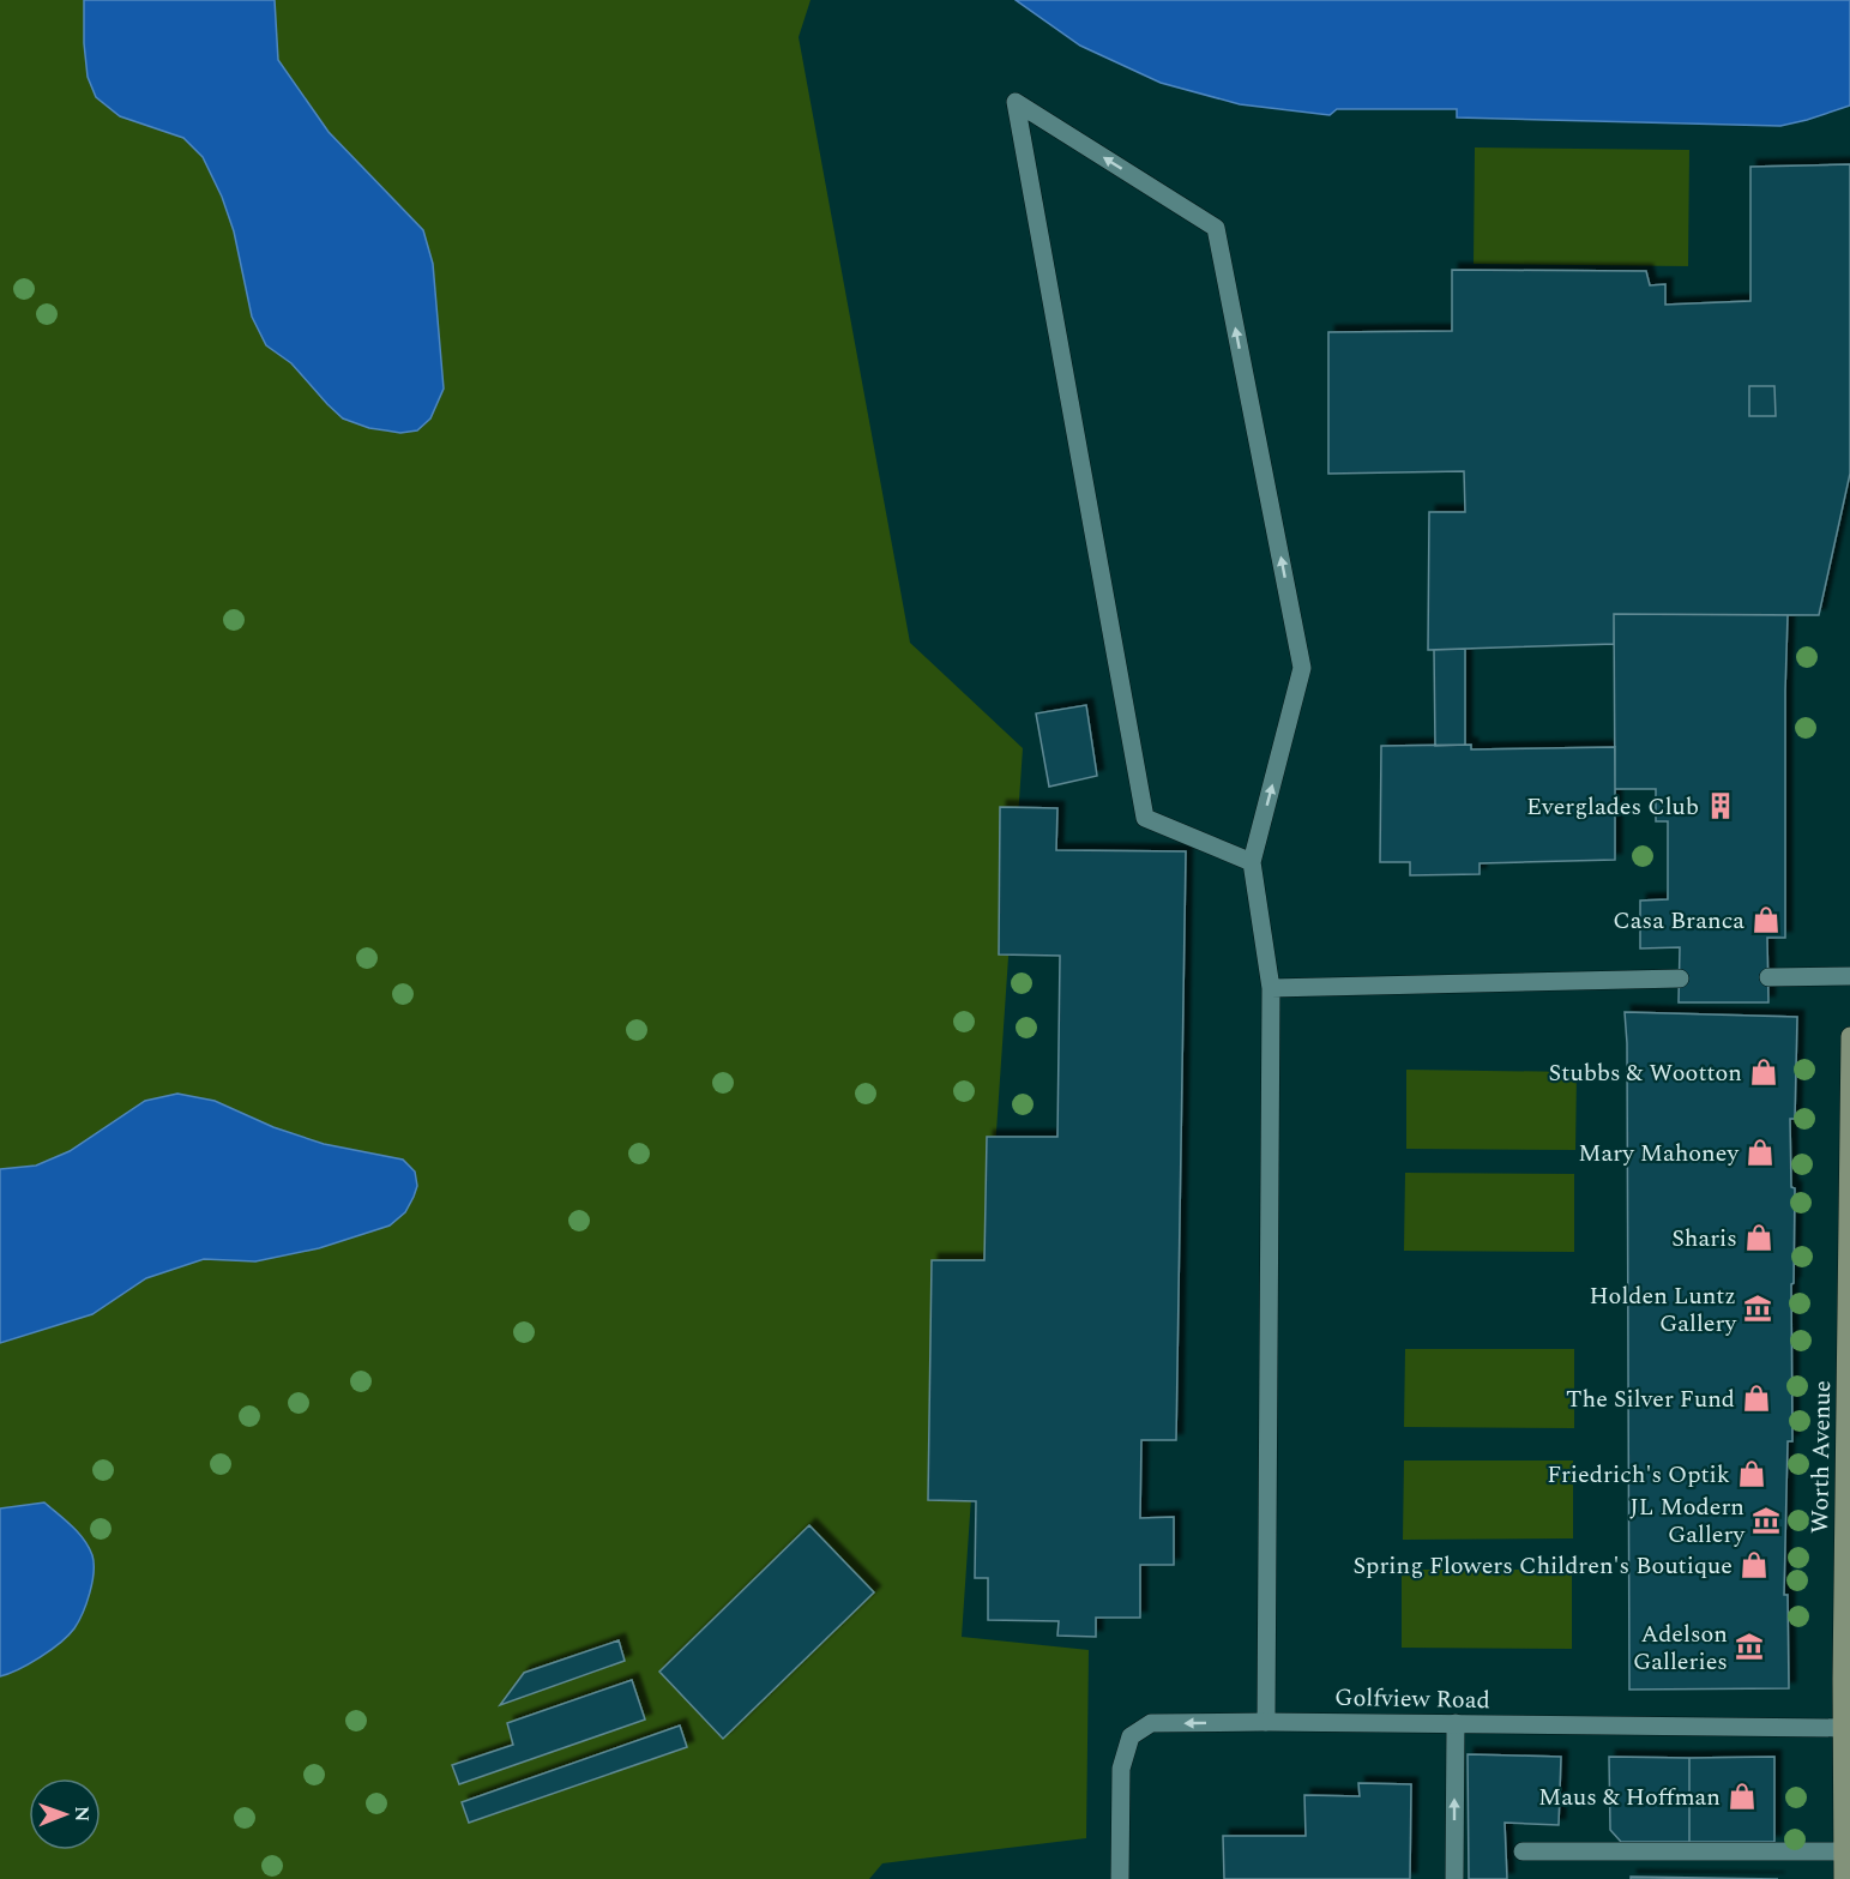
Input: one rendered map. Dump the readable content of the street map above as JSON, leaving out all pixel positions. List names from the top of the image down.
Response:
{
  "streets": {
    "street": ["Worth Avenue", "Golfview Road"]
  },
  "crossings": [
    ["Worth Avenue", "Golfview Road"]
  ],
  "places": {
    "building": ["Everglades Club"],
    "shop": [
      "Casa Branca",
      "Stubbs & Wootton",
      "Mary Mahoney",
      "Sharis",
      "The Silver Fund",
      "Friedrich's Optik",
      "Spring Flowers Children's Boutique",
      "Maus & Hoffman"
    ],
    "museum": ["Holden Luntz Gallery", "JL Modern Gallery", "Adelson Galleries"]
  },
  "north": "right"
}
